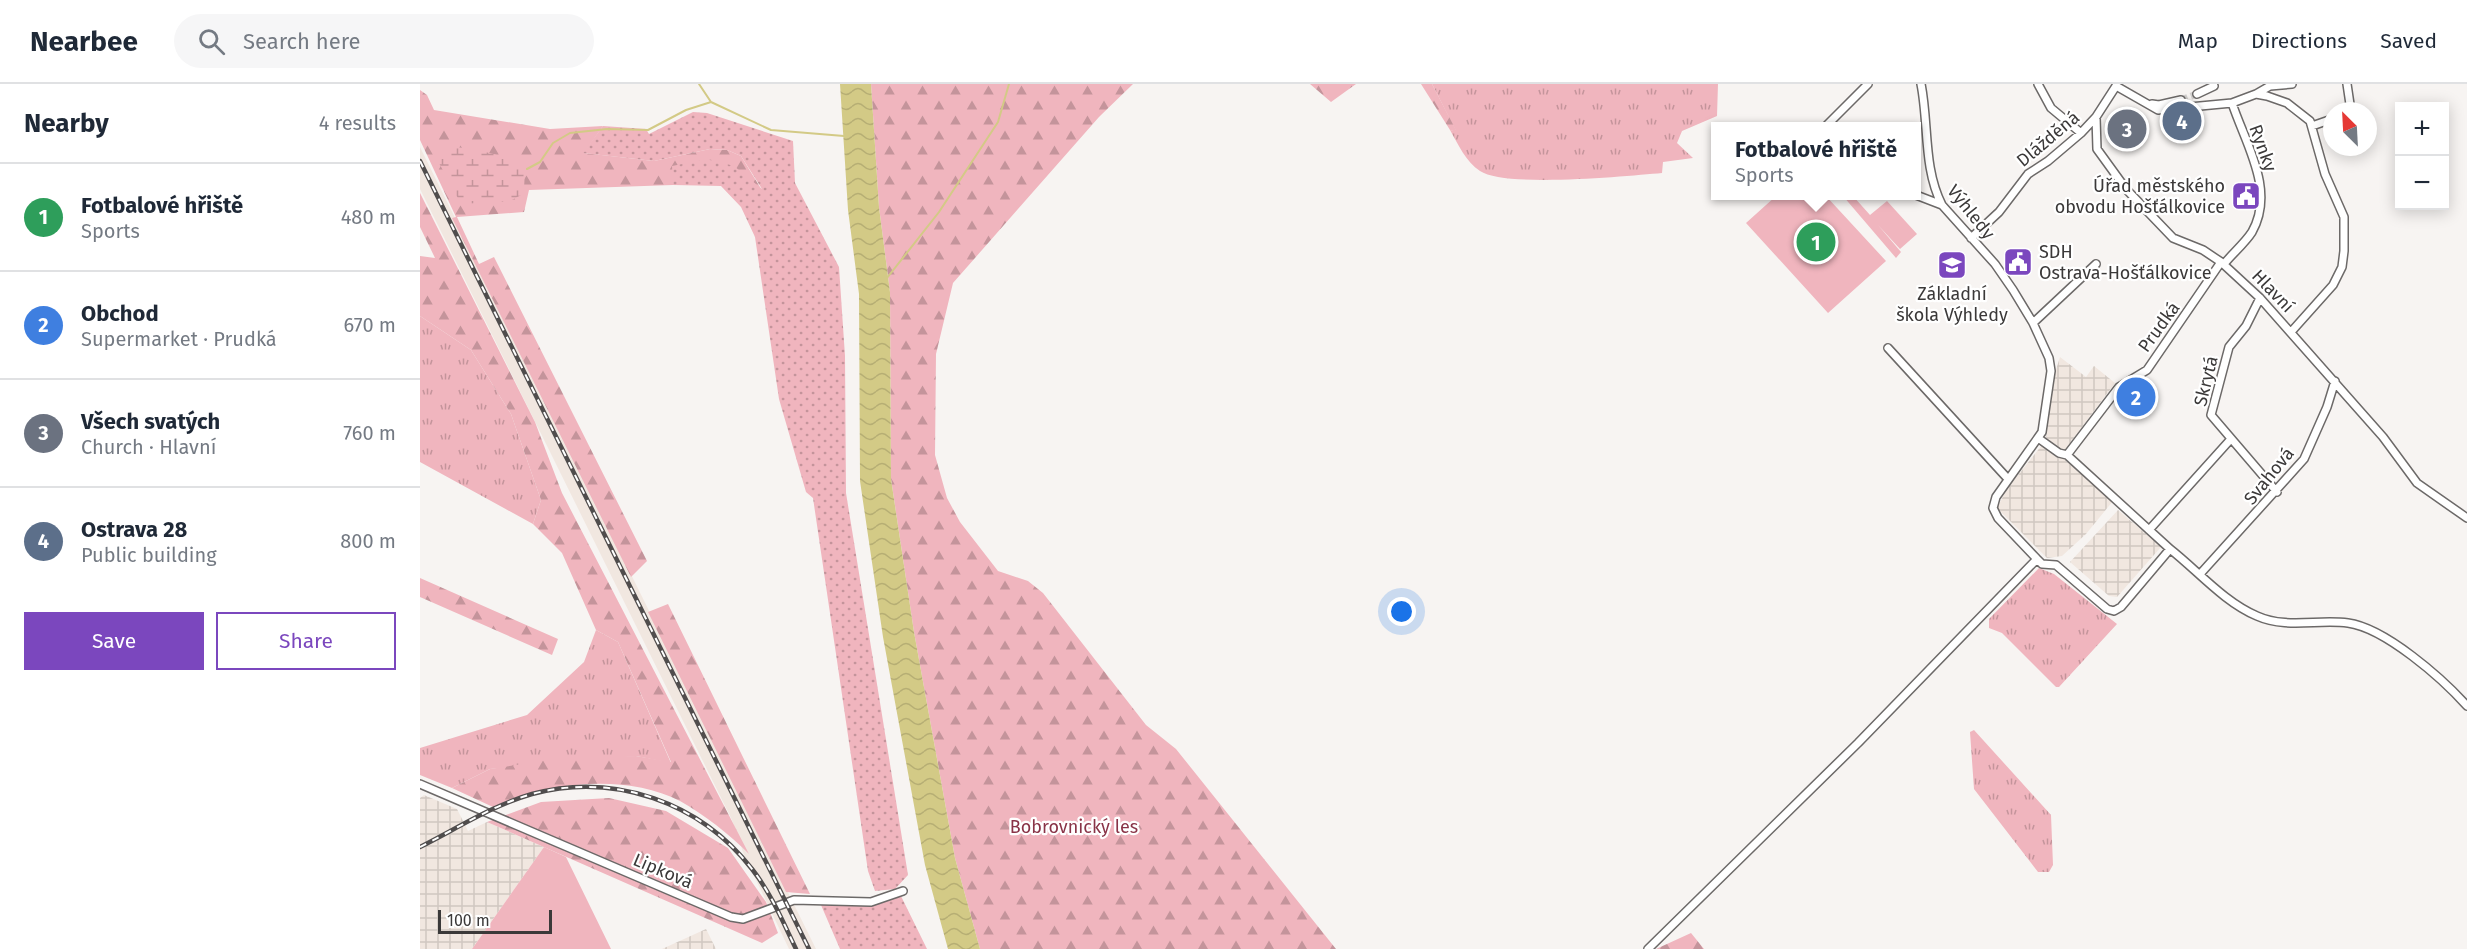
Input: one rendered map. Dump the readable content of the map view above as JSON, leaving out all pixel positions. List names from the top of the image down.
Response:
{
  "streets": {
    "street": [
      "Dlážděná",
      "Rynky",
      "Výhledy",
      "Hlavní",
      "Prudká",
      "Skrytá",
      "Svahová",
      "Lipková"
    ]
  },
  "crossings": [
    ["Dlážděná", "Výhledy"],
    ["Dlážděná", "Hlavní"],
    ["Rynky", "Hlavní"],
    ["Rynky", "Prudká"],
    ["Hlavní", "Prudká"],
    ["Hlavní", "Skrytá"],
    ["Hlavní", "Svahová"],
    ["Skrytá", "Svahová"]
  ],
  "parks": ["Bobrovnický les"],
  "places": {
    "public building": ["Úřad městského obvodu Hošťálkovice", "SDH Ostrava-Hošťálkovice"],
    "school or university": ["Základní škola Výhledy"]
  },
  "scale_bar": "100 m",
  "north": "top left",
  "page": {
    "header": "Nearbee",
    "search": "Search here",
    "nav": ["Map", "Directions", "Saved"],
    "heading": ["Nearby", "4 results"],
    "pins": [
      "4",
      "3",
      "1",
      "2"
    ],
    "map_buttons": ["+", "−"],
    "popup": ["Fotbalové hřiště", "Sports"],
    "list": [
      {
        "mark": "1",
        "name": "Fotbalové hřiště",
        "note": "Sports",
        "value": "480 m"
      },
      {
        "mark": "2",
        "name": "Obchod",
        "note": "Supermarket · Prudká",
        "value": "670 m"
      },
      {
        "mark": "3",
        "name": "Všech svatých",
        "note": "Church · Hlavní",
        "value": "760 m"
      },
      {
        "mark": "4",
        "name": "Ostrava 28",
        "note": "Public building",
        "value": "800 m"
      }
    ],
    "buttons": ["Save", "Share"],
    "scale": "100 m"
  }
}
